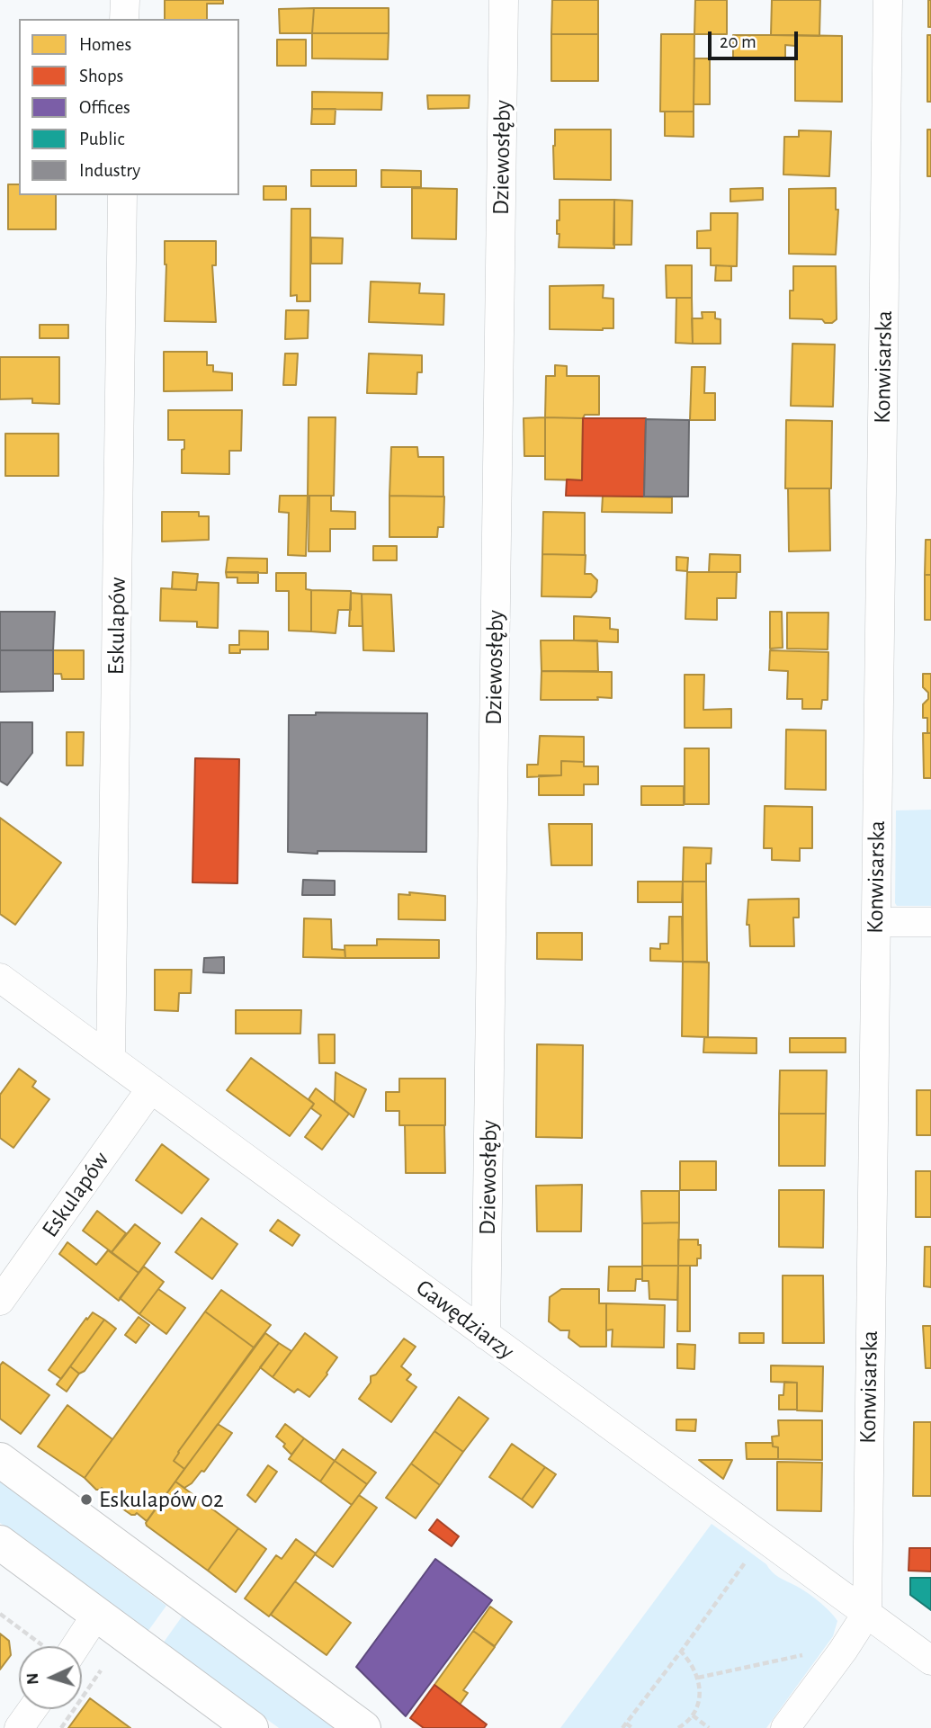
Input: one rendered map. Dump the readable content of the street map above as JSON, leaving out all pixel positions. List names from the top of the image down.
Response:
{
  "streets": {
    "street": [
      "Dziewosłęby",
      "Konwisarska",
      "Eskulapów",
      "Gawędziarzy"
    ]
  },
  "crossings": [
    ["Dziewosłęby", "Gawędziarzy"],
    ["Konwisarska", "Gawędziarzy"],
    ["Eskulapów", "Gawędziarzy"]
  ],
  "places": ["Eskulapów 02"],
  "legend": [
    "Homes",
    "Shops",
    "Offices",
    "Public",
    "Industry"
  ],
  "scale_bar": "20 m",
  "north": "left"
}
